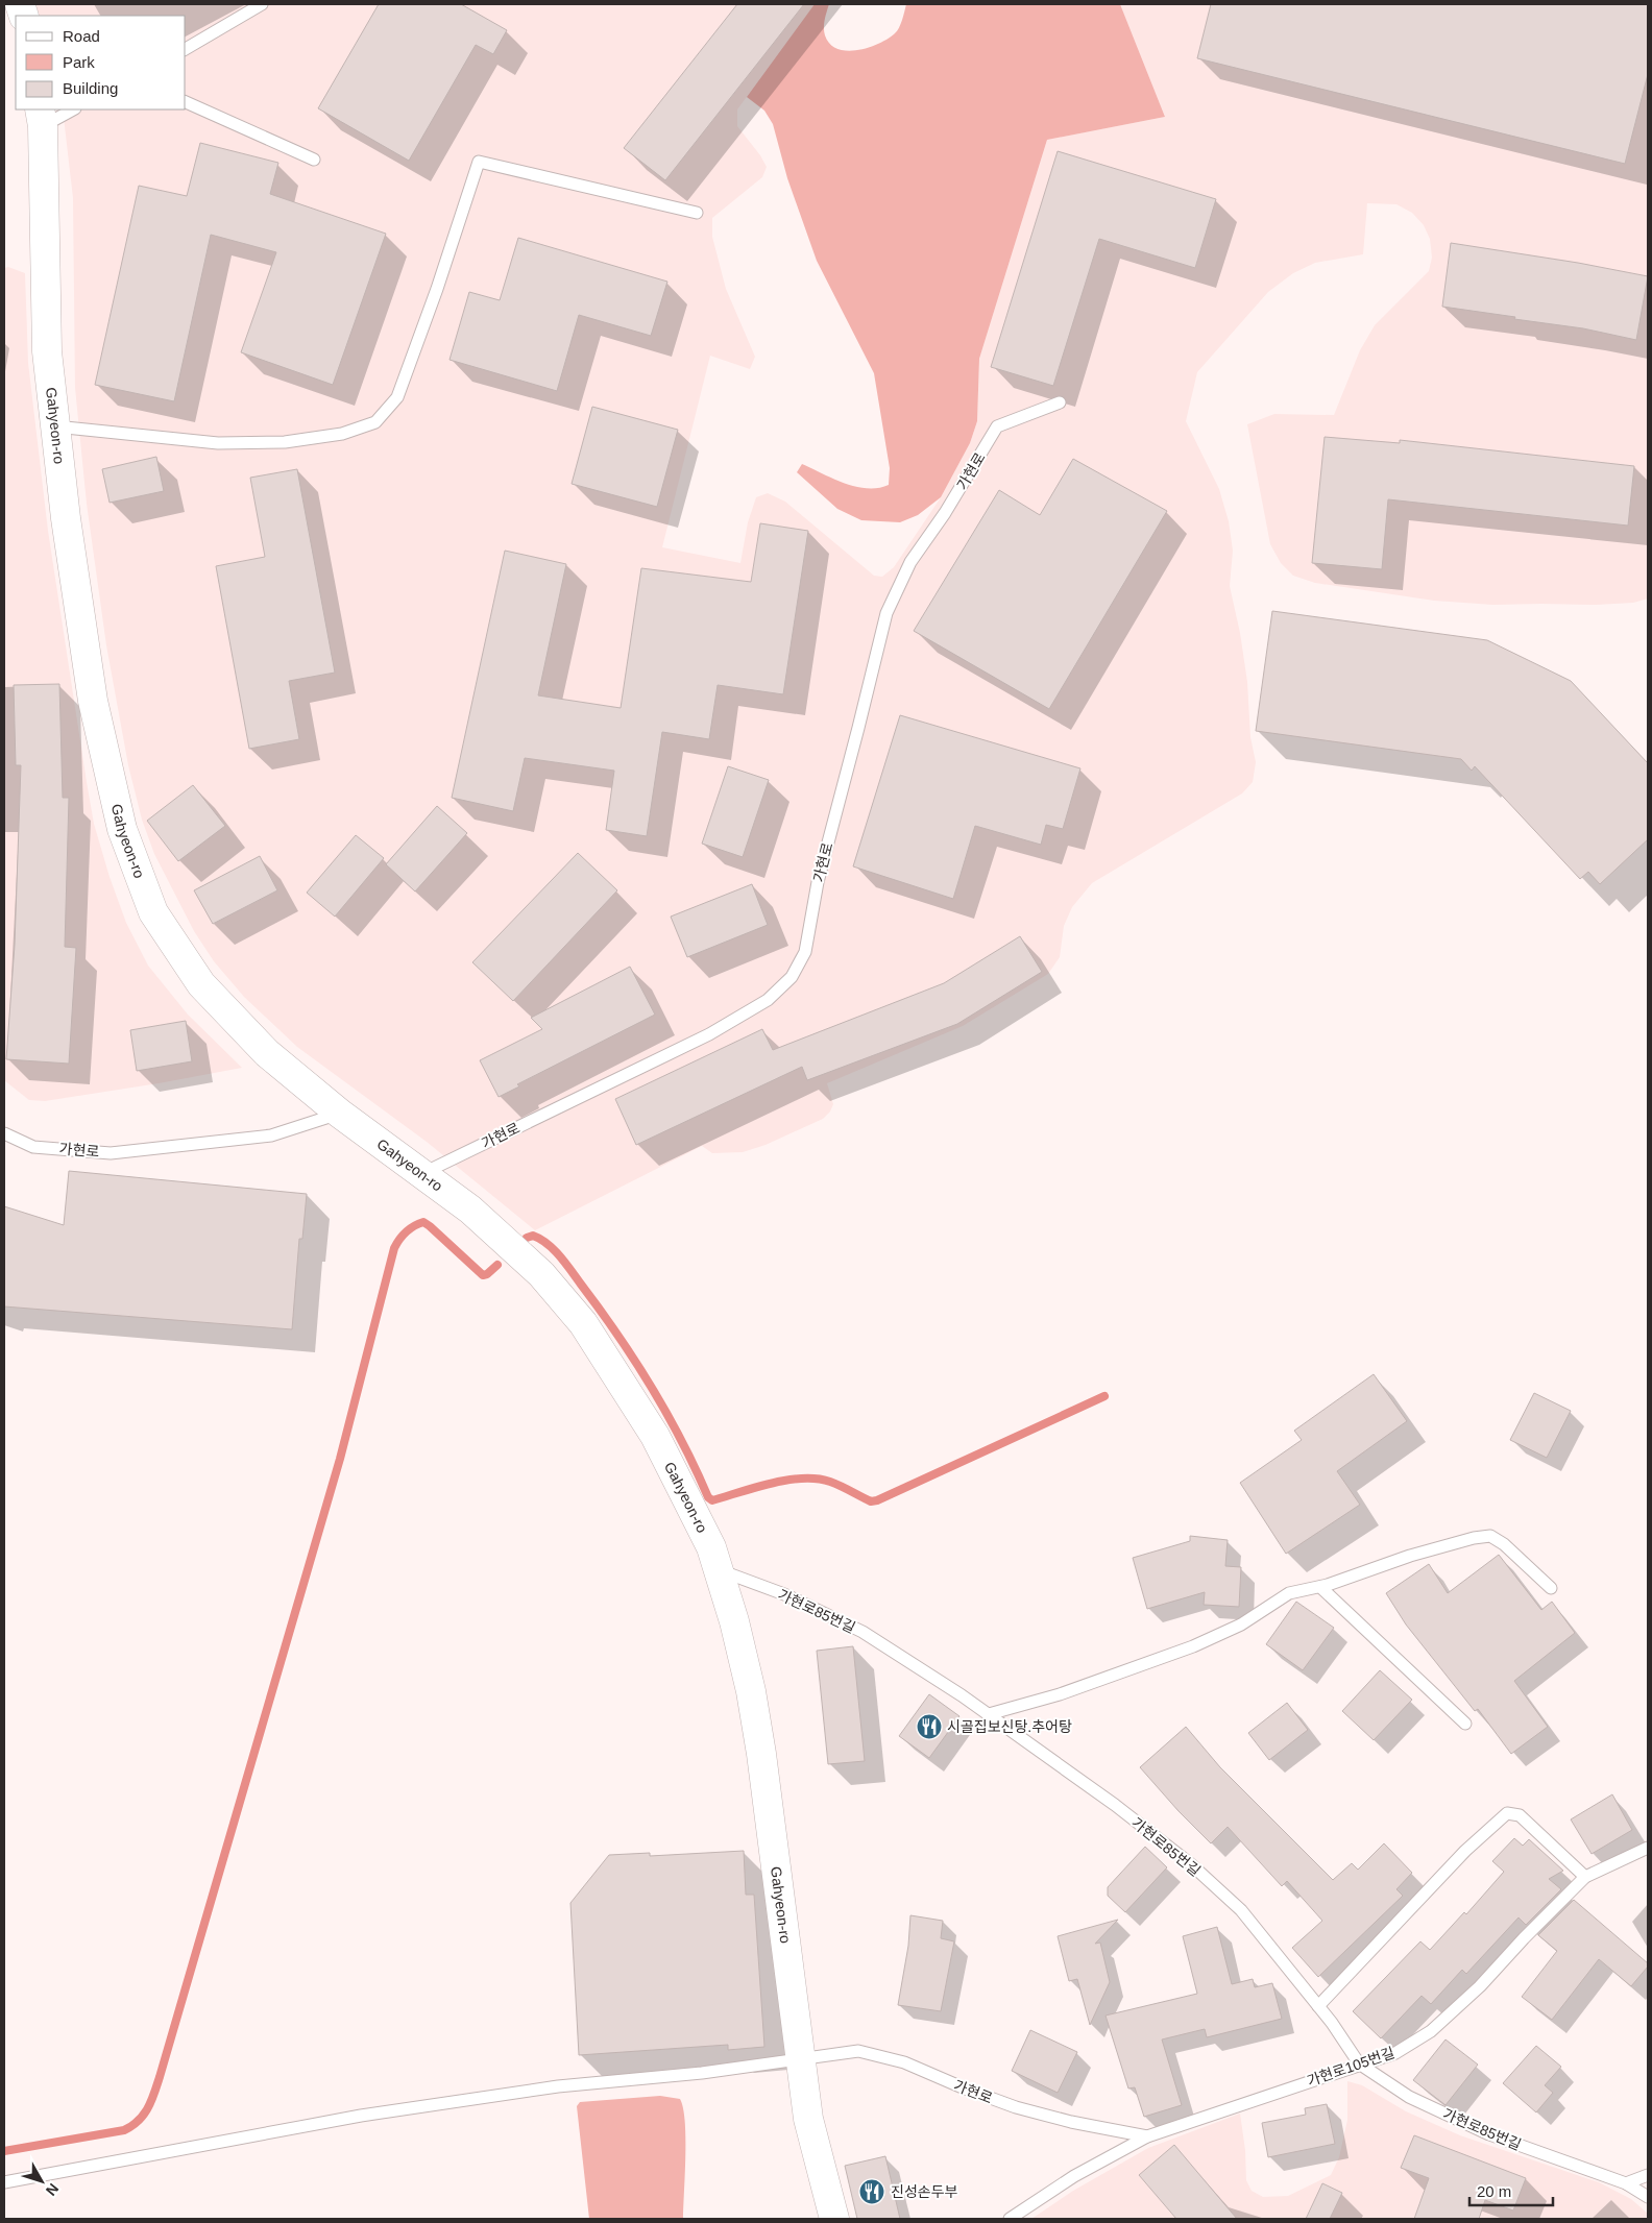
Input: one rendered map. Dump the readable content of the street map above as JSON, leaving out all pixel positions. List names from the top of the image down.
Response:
{
  "streets": {
    "street": ["Gahyeon-ro"],
    "lane": ["가현로", "가현로85번길", "가현로105번길"]
  },
  "crossings": [
    ["Gahyeon-ro", "가현로"],
    ["Gahyeon-ro", "가현로85번길"],
    ["가현로", "가현로105번길"],
    ["가현로85번길", "가현로105번길"]
  ],
  "places": {
    "restaurant": ["시골집보신탕.추어탕", "진성손두부"]
  },
  "legend": ["Road", "Park", "Building"],
  "scale_bar": "20 m",
  "north": "bottom right"
}
